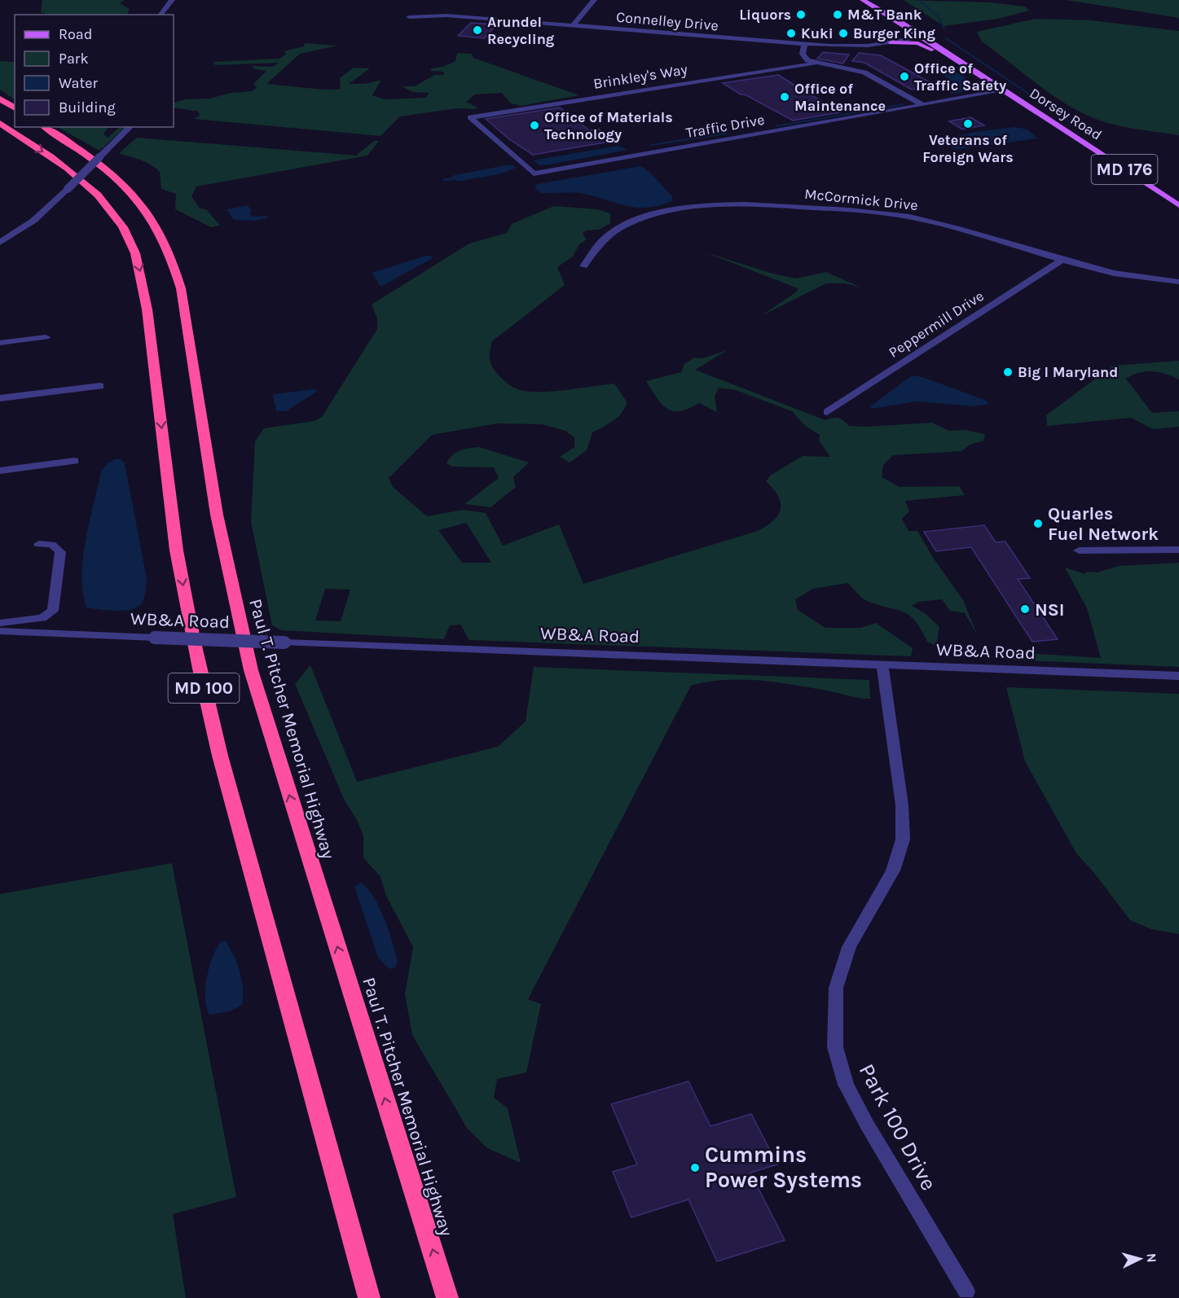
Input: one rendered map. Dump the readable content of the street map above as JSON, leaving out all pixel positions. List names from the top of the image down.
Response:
{
  "streets": {
    "highway": ["MD 100", "Paul T. Pitcher Memorial Highway"],
    "main road": ["Dorsey Road", "MD 176"],
    "street": [
      "Connelley Drive",
      "Brinkley's Way",
      "Traffic Drive",
      "McCormick Drive",
      "Peppermill Drive",
      "WB&A Road",
      "Park 100 Drive"
    ]
  },
  "crossings": [
    ["Connelley Drive", "Dorsey Road"],
    ["Brinkley's Way", "Traffic Drive"],
    ["Dorsey Road", "Traffic Drive"],
    ["McCormick Drive", "Peppermill Drive"],
    ["WB&A Road", "Park 100 Drive"]
  ],
  "places": [
    "Liquors",
    "M&T Bank",
    "Arundel Recycling",
    "Kuki",
    "Burger King",
    "Office of Traffic Safety",
    "Office of Maintenance",
    "Veterans of Foreign Wars",
    "Office of Materials Technology",
    "Big I Maryland",
    "Quarles Fuel Network",
    "NSI",
    "Cummins Power Systems"
  ],
  "legend": [
    "Road",
    "Park",
    "Water",
    "Building"
  ],
  "north": "right"
}
